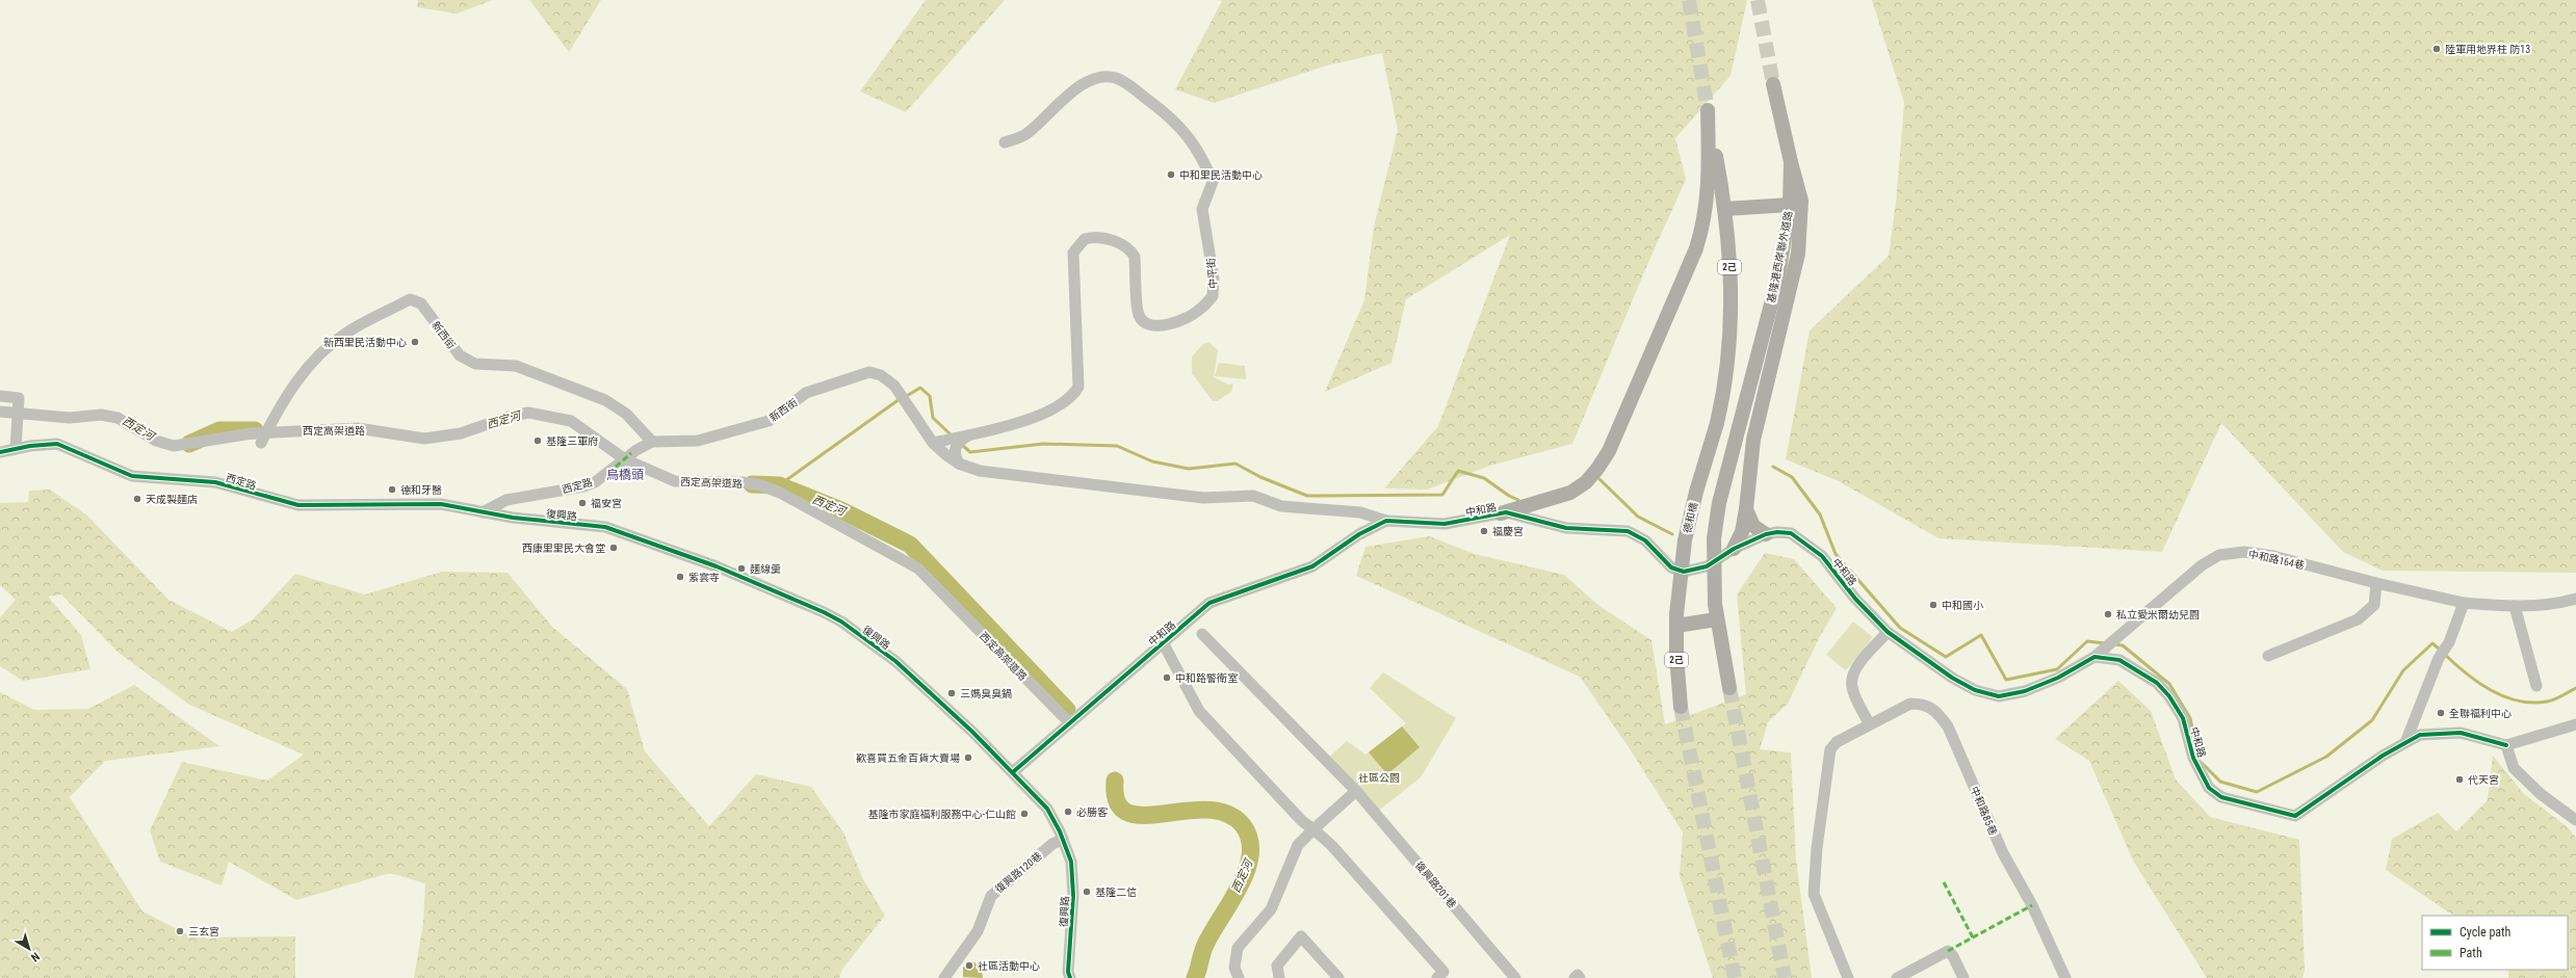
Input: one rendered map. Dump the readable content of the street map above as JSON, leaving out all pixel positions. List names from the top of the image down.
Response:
{
  "streets": {
    "main road": ["基隆港西岸聯外道路", "2己", "德和橋"],
    "street": [
      "中平街",
      "新西街",
      "西定高架道路",
      "西定路",
      "中和路",
      "復興路",
      "中和路164巷",
      "中和路85巷",
      "復興路120巷",
      "復興路201巷"
    ]
  },
  "crossings": [
    ["2己", "德和橋"],
    ["中平街", "中和路"],
    ["新西街", "西定高架道路"],
    ["新西街", "西定路"],
    ["新西街", "中和路"],
    ["西定高架道路", "西定路"],
    ["西定高架道路", "中和路"],
    ["西定路", "復興路"],
    ["中和路", "復興路"],
    ["中和路", "中和路164巷"],
    ["復興路", "復興路120巷"]
  ],
  "districts": ["烏橋頭"],
  "water": ["西定河"],
  "parks": ["社區公園"],
  "places": [
    "陸軍用地界柱 防13",
    "中和里民活動中心",
    "新西里民活動中心",
    "基隆三軍府",
    "德和牙醫",
    "天成製麵店",
    "福安宮",
    "福慶宮",
    "西康里里民大會堂",
    "麵線羹",
    "紫雲寺",
    "中和國小",
    "私立愛米爾幼兒園",
    "中和路警衛室",
    "三媽臭臭鍋",
    "全聯福利中心",
    "歡喜買五金百貨大賣場",
    "代天宮",
    "必勝客",
    "基隆市家庭福利服務中心-仁山館",
    "基隆二信",
    "三玄宮",
    "社區活動中心"
  ],
  "legend": ["Cycle path", "Path"],
  "north": "bottom right"
}
